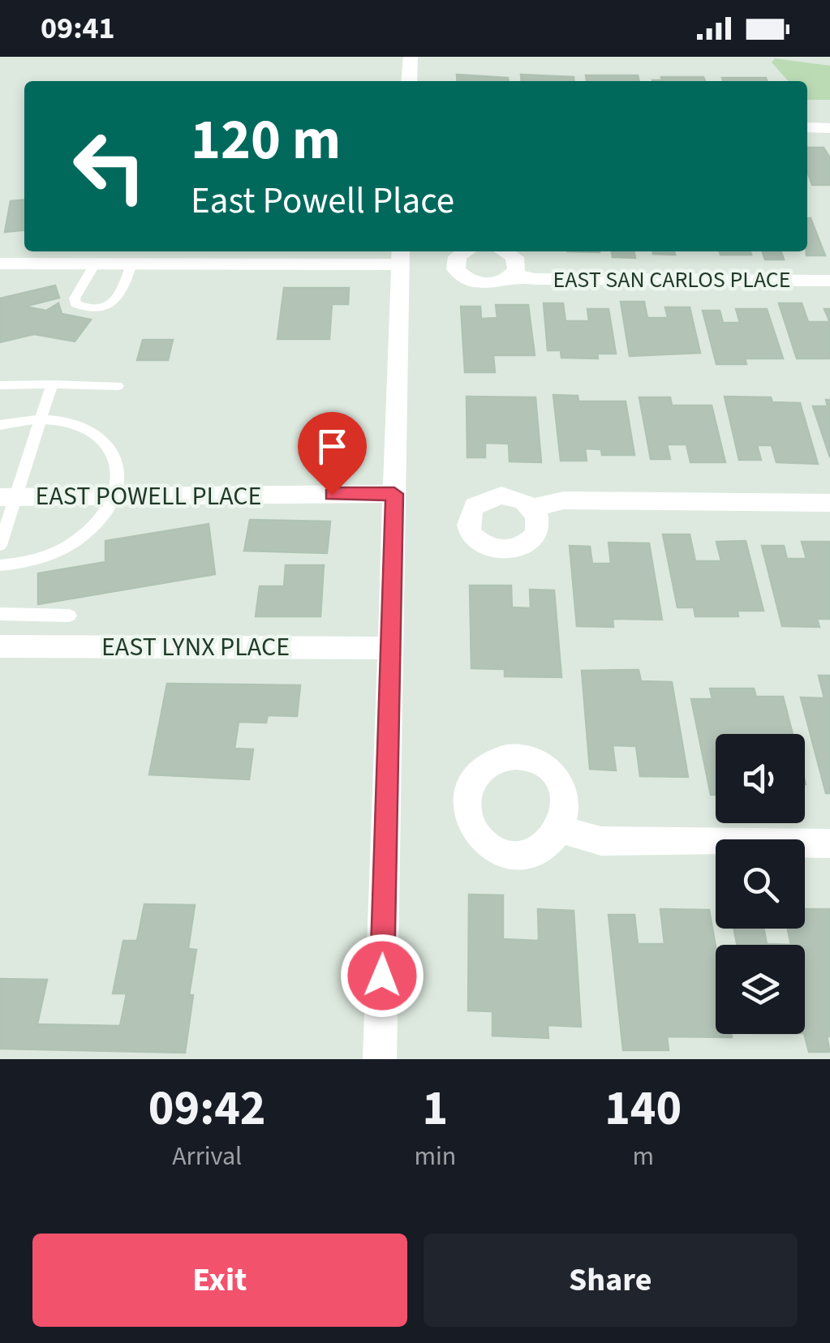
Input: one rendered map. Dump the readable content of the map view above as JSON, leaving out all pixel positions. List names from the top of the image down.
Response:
{
  "streets": {
    "street": ["EAST SAN CARLOS PLACE", "EAST POWELL PLACE", "EAST LYNX PLACE"]
  },
  "page": {
    "status": "09:41",
    "turn": ["120 m", "East Powell Place"],
    "eta": [
      "09:42",
      "Arrival",
      "1",
      "min",
      "140",
      "m"
    ],
    "buttons": ["Exit", "Share"]
  }
}
